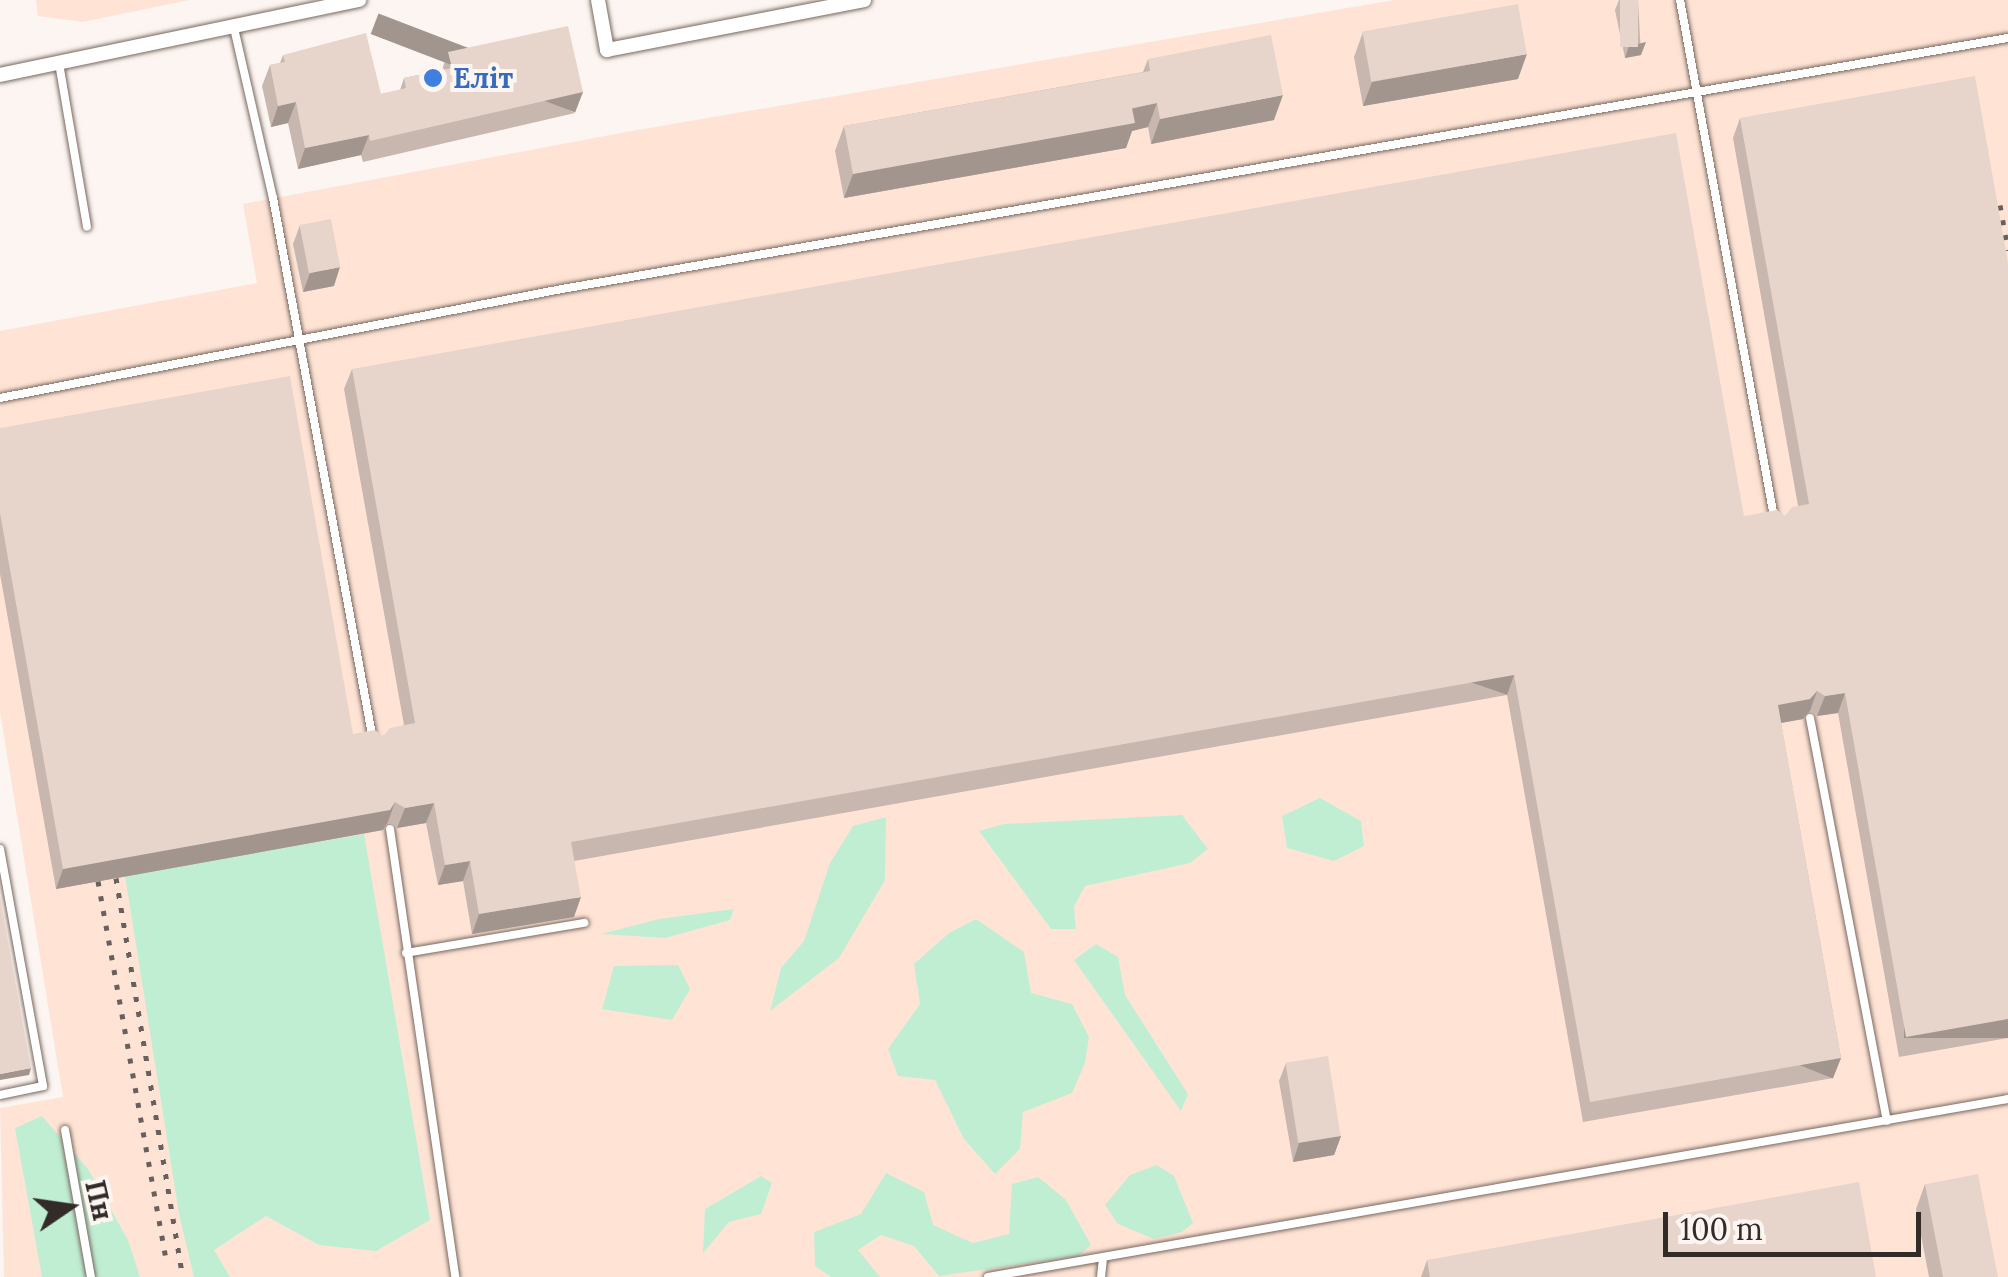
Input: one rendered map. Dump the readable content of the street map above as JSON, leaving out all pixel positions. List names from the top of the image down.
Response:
{
  "places": ["Еліт"],
  "scale_bar": "100 m",
  "north": "right"
}
